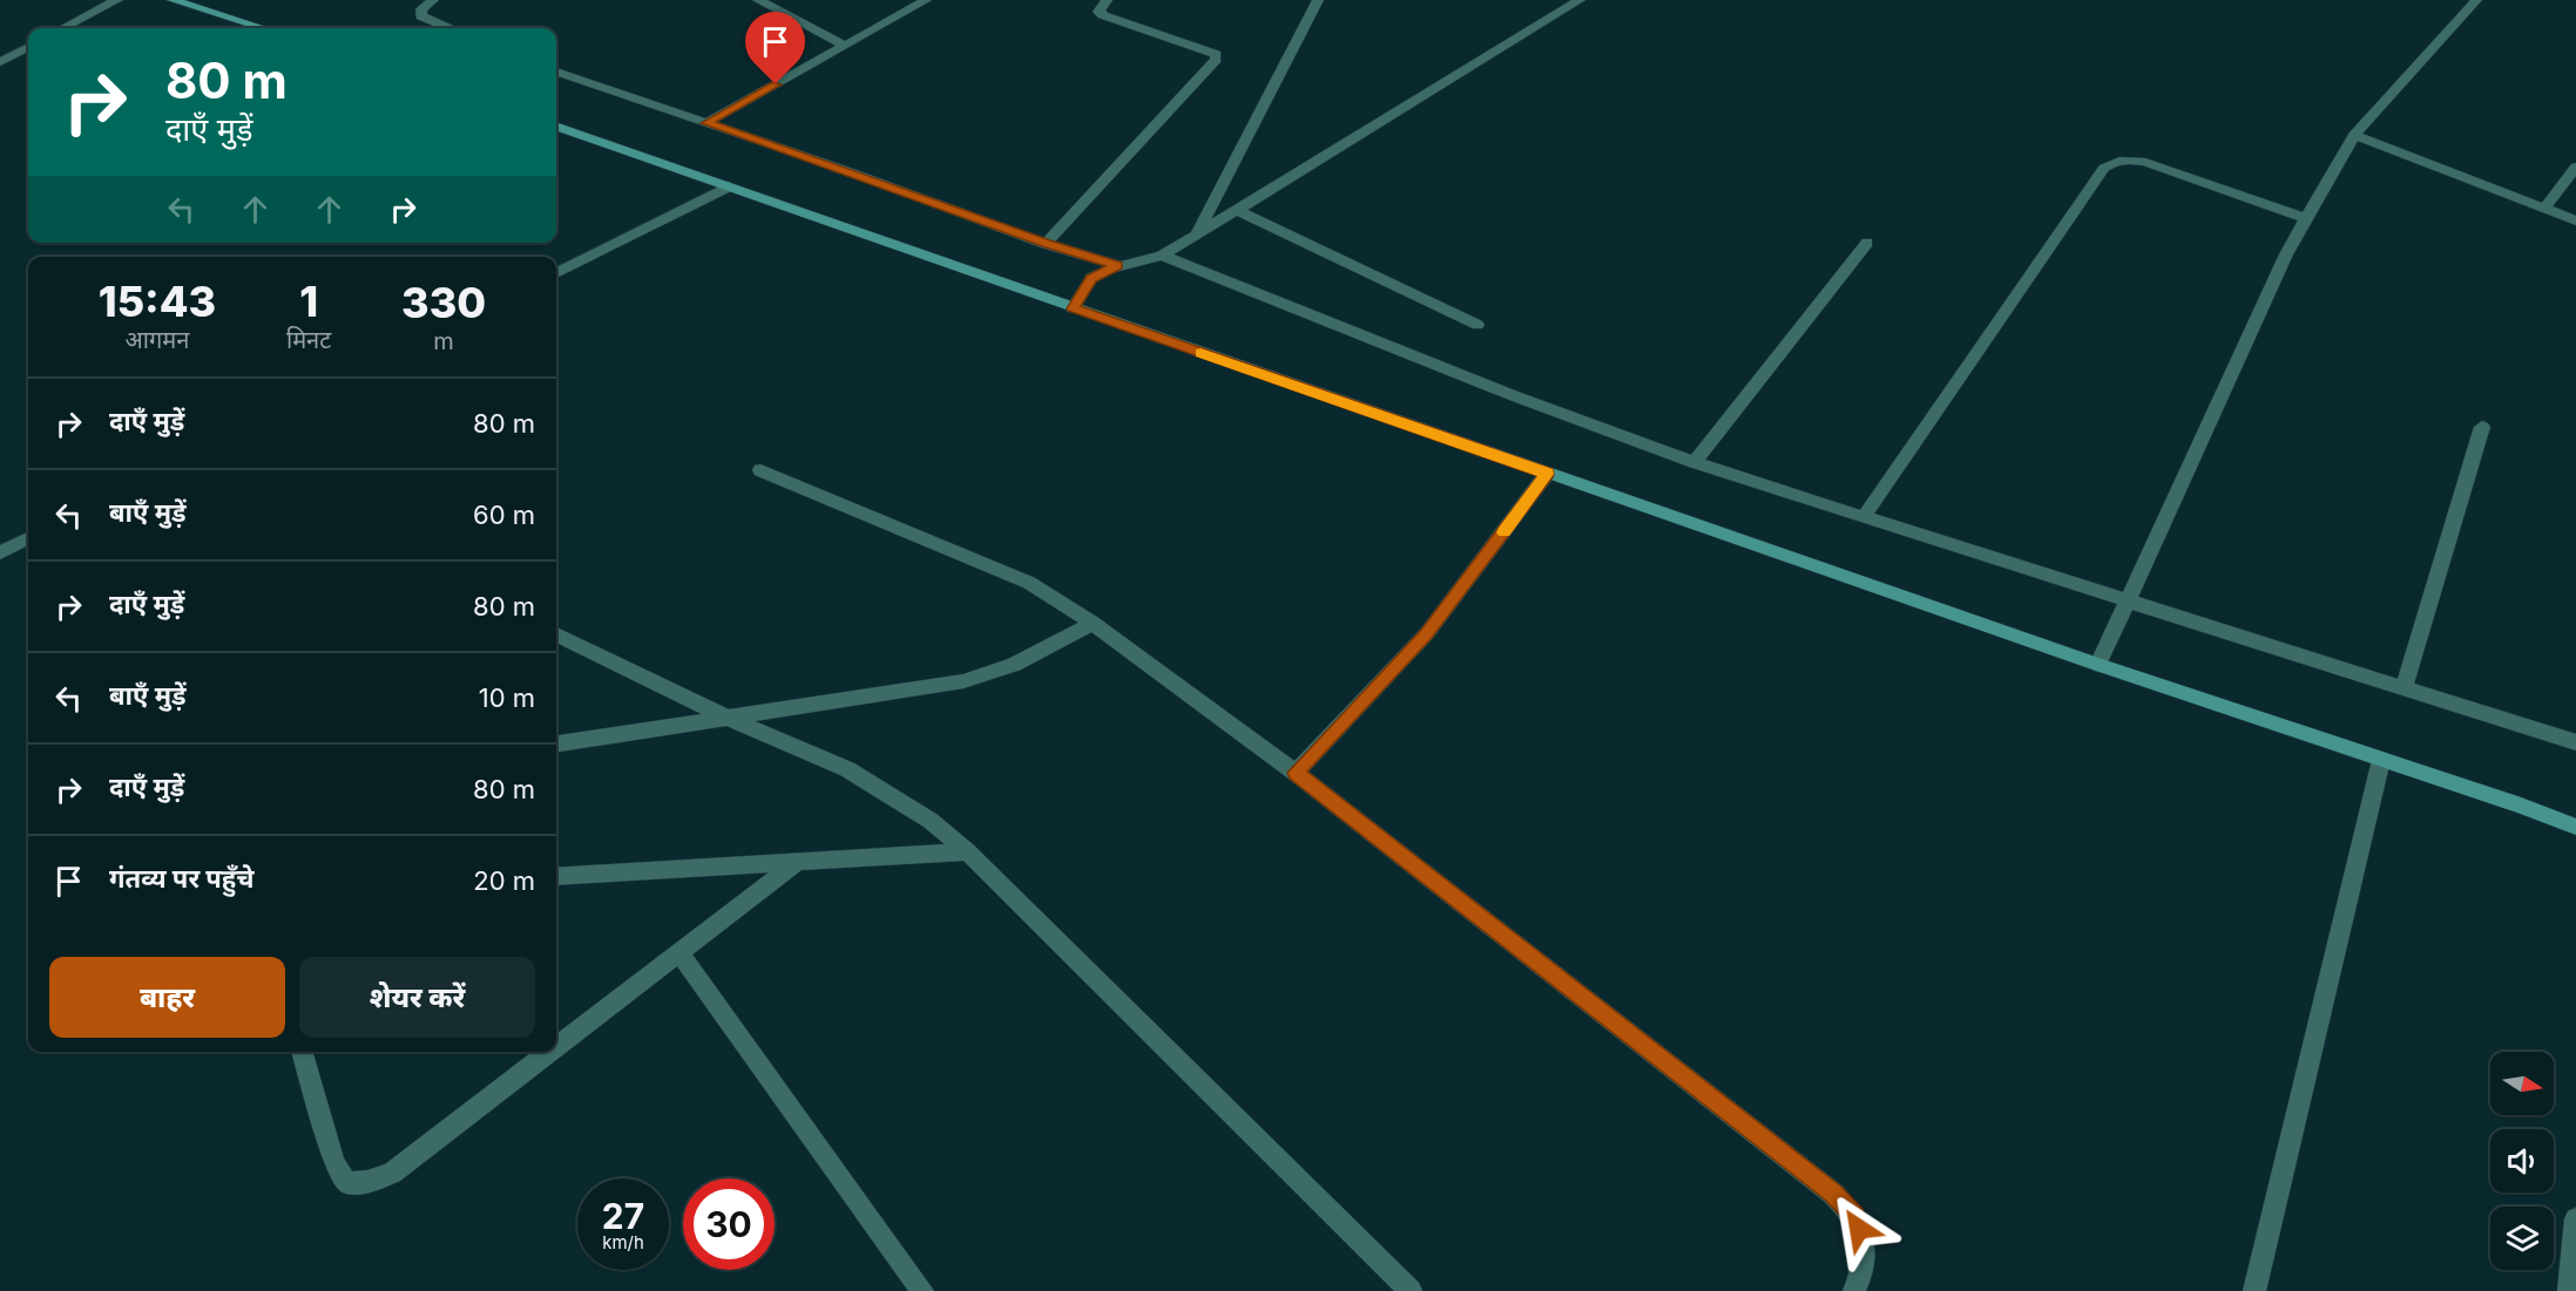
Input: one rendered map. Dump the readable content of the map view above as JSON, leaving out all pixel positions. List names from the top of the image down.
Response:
{
  "north": "right",
  "page": {
    "turn": ["80 m", "दाएँ मुड़ें"],
    "eta": [
      "15:43",
      "आगमन",
      "1",
      "मिनट",
      "330",
      "m"
    ],
    "list": [
      {
        "name": "दाएँ मुड़ें",
        "value": "80 m"
      },
      {
        "name": "बाएँ मुड़ें",
        "value": "60 m"
      },
      {
        "name": "दाएँ मुड़ें",
        "value": "80 m"
      },
      {
        "name": "बाएँ मुड़ें",
        "value": "10 m"
      },
      {
        "name": "दाएँ मुड़ें",
        "value": "80 m"
      },
      {
        "name": "गंतव्य पर पहुँचे",
        "value": "20 m"
      }
    ],
    "buttons": ["बाहर", "शेयर करें"],
    "speed": "27 km/h",
    "limit": "30"
  }
}
